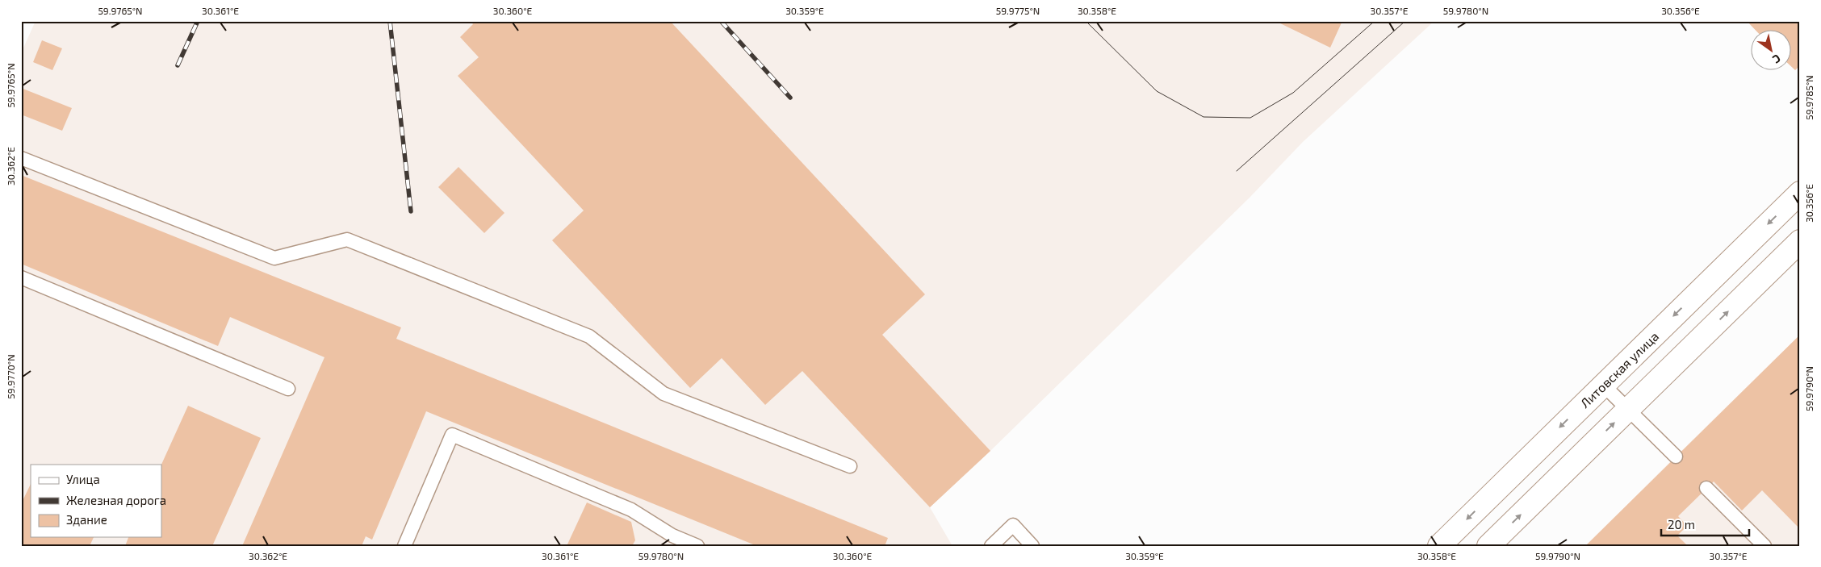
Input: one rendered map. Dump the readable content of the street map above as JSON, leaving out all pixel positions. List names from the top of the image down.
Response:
{
  "streets": {
    "street": ["Литовская улица"]
  },
  "legend": ["Улица", "Железная дорога", "Здание"],
  "scale_bar": "20 m",
  "north": "bottom right",
  "coordinates": [
    "59.9765°N",
    "30.361°E",
    "30.360°E",
    "30.359°E",
    "59.9775°N",
    "30.358°E",
    "30.357°E",
    "59.9780°N",
    "30.356°E",
    "59.9785°N",
    "30.362°E",
    "59.9770°N",
    "59.9790°N"
  ]
}
